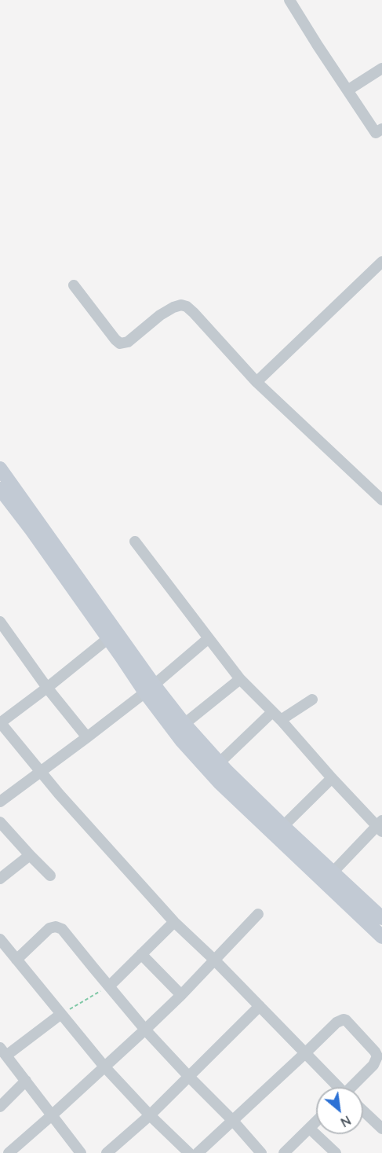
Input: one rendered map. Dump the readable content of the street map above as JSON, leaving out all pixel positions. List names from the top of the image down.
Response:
{
  "north": "bottom right"
}
